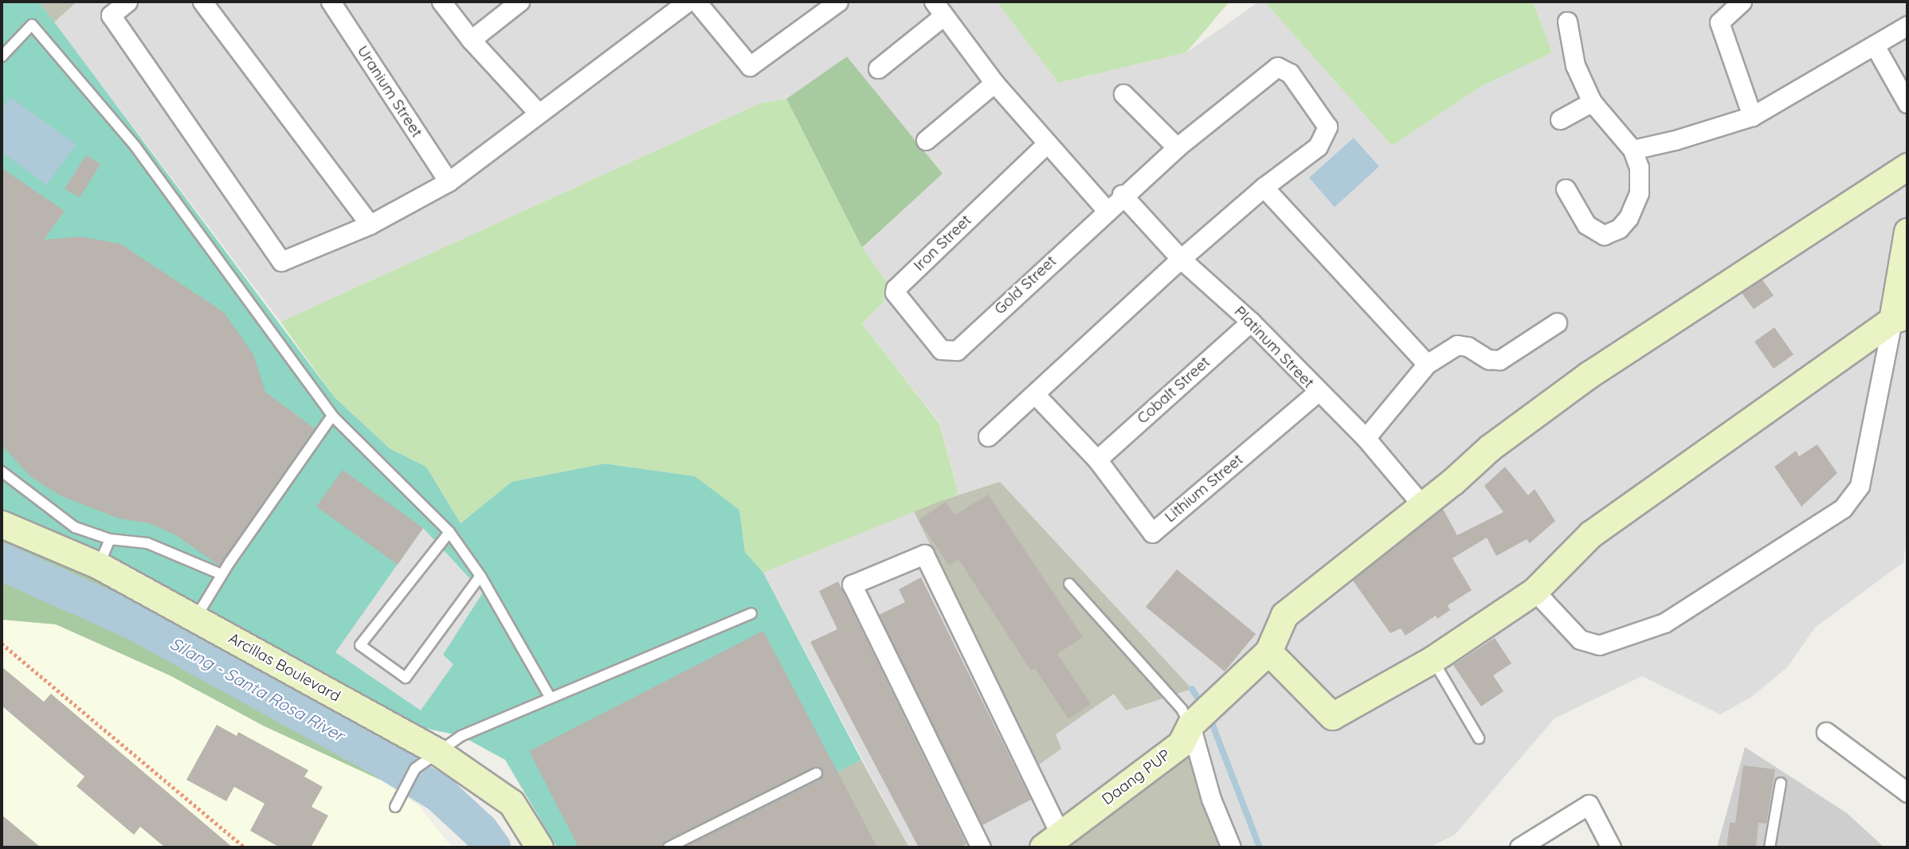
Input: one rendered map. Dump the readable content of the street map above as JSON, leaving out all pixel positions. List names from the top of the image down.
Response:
{
  "streets": {
    "street": [
      "Uranium Street",
      "Iron Street",
      "Gold Street",
      "Platinum Street",
      "Cobalt Street",
      "Lithium Street",
      "Arcillas Boulevard",
      "Daang PUP"
    ]
  },
  "crossings": [
    ["Iron Street", "Gold Street"],
    ["Gold Street", "Platinum Street"],
    ["Platinum Street", "Cobalt Street"],
    ["Platinum Street", "Lithium Street"],
    ["Cobalt Street", "Lithium Street"]
  ],
  "water": ["Silang - Santa Rosa River"]
}
